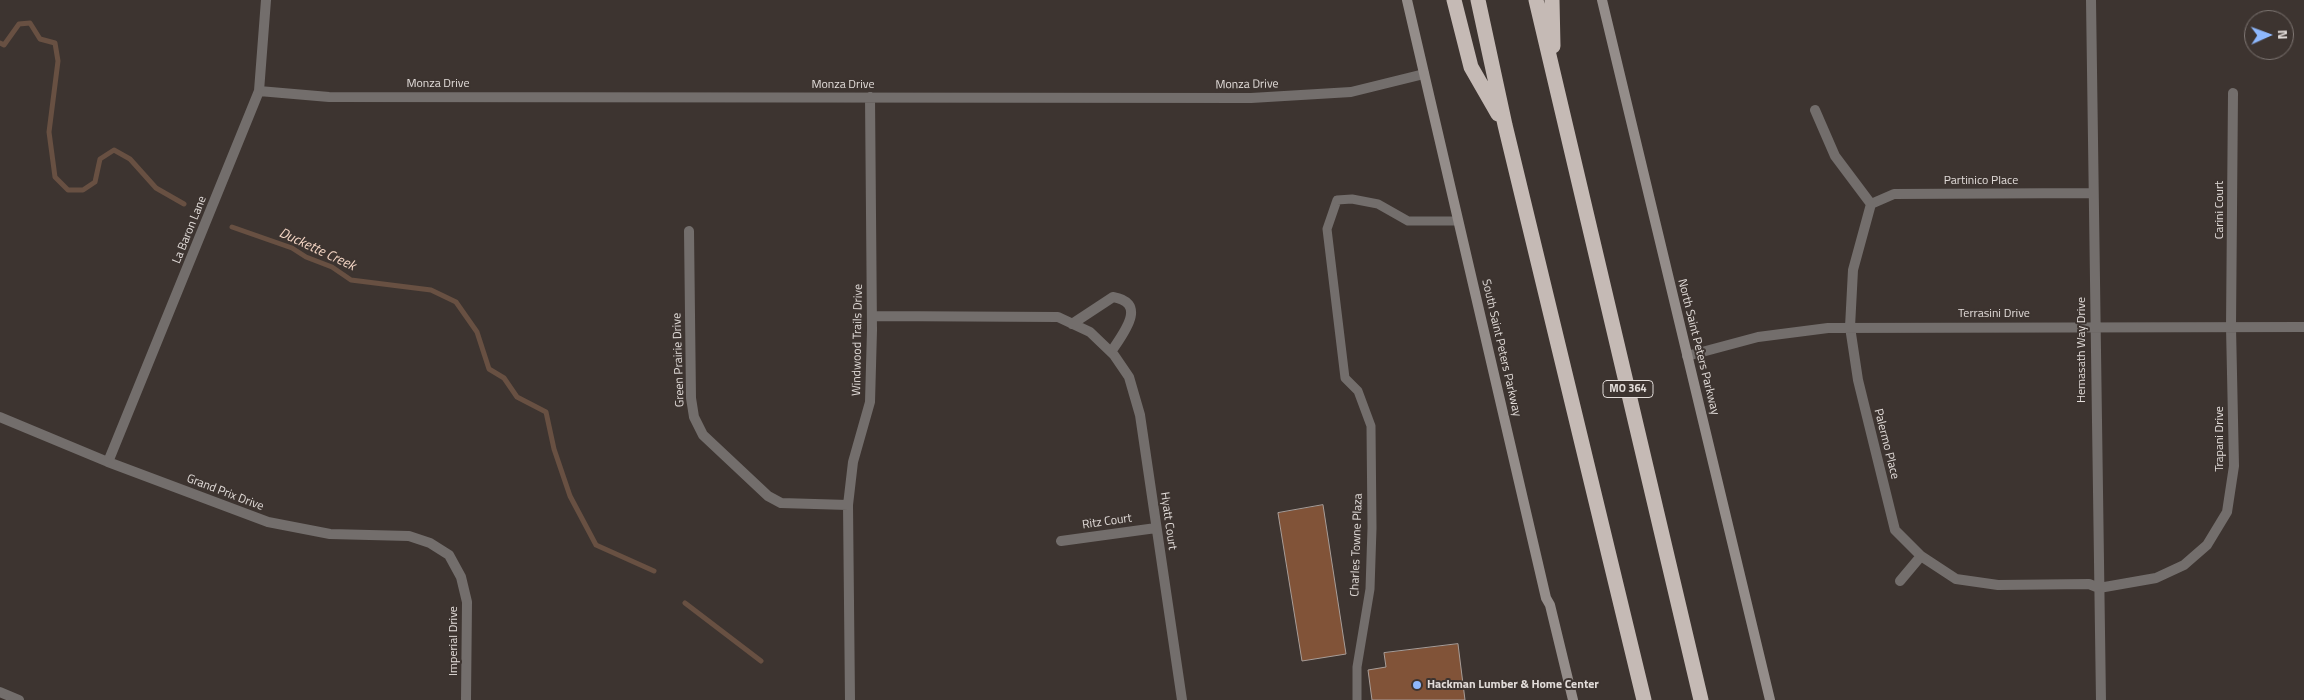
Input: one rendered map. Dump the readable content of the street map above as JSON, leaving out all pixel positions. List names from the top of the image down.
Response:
{
  "streets": {
    "highway": ["MO 364"],
    "main road": ["North Saint Peters Parkway", "South Saint Peters Parkway"],
    "street": [
      "Monza Drive",
      "Partinico Place",
      "Carini Court",
      "La Baron Lane",
      "Terrasini Drive",
      "Windwood Trails Drive",
      "Hemasath Way Drive",
      "Green Prairie Drive",
      "Trapani Drive",
      "Palermo Place",
      "Grand Prix Drive",
      "Hyatt Court",
      "Ritz Court",
      "Imperial Drive"
    ],
    "lane": ["Charles Towne Plaza"]
  },
  "crossings": [
    ["Monza Drive", "La Baron Lane"],
    ["Monza Drive", "Windwood Trails Drive"],
    ["Monza Drive", "South Saint Peters Parkway"],
    ["Partinico Place", "Hemasath Way Drive"],
    ["Carini Court", "Terrasini Drive"],
    ["Carini Court", "Trapani Drive"],
    ["La Baron Lane", "Grand Prix Drive"],
    ["Terrasini Drive", "North Saint Peters Parkway"],
    ["Terrasini Drive", "Hemasath Way Drive"],
    ["Terrasini Drive", "Trapani Drive"],
    ["Terrasini Drive", "Palermo Place"],
    ["Windwood Trails Drive", "Green Prairie Drive"],
    ["Windwood Trails Drive", "Hyatt Court"],
    ["South Saint Peters Parkway", "Charles Towne Plaza"],
    ["Hemasath Way Drive", "Trapani Drive"],
    ["Hemasath Way Drive", "Palermo Place"],
    ["Trapani Drive", "Palermo Place"],
    ["Grand Prix Drive", "Imperial Drive"],
    ["Hyatt Court", "Ritz Court"]
  ],
  "water": ["Duckette Creek"],
  "places": ["Hackman Lumber & Home Center"],
  "north": "right"
}
